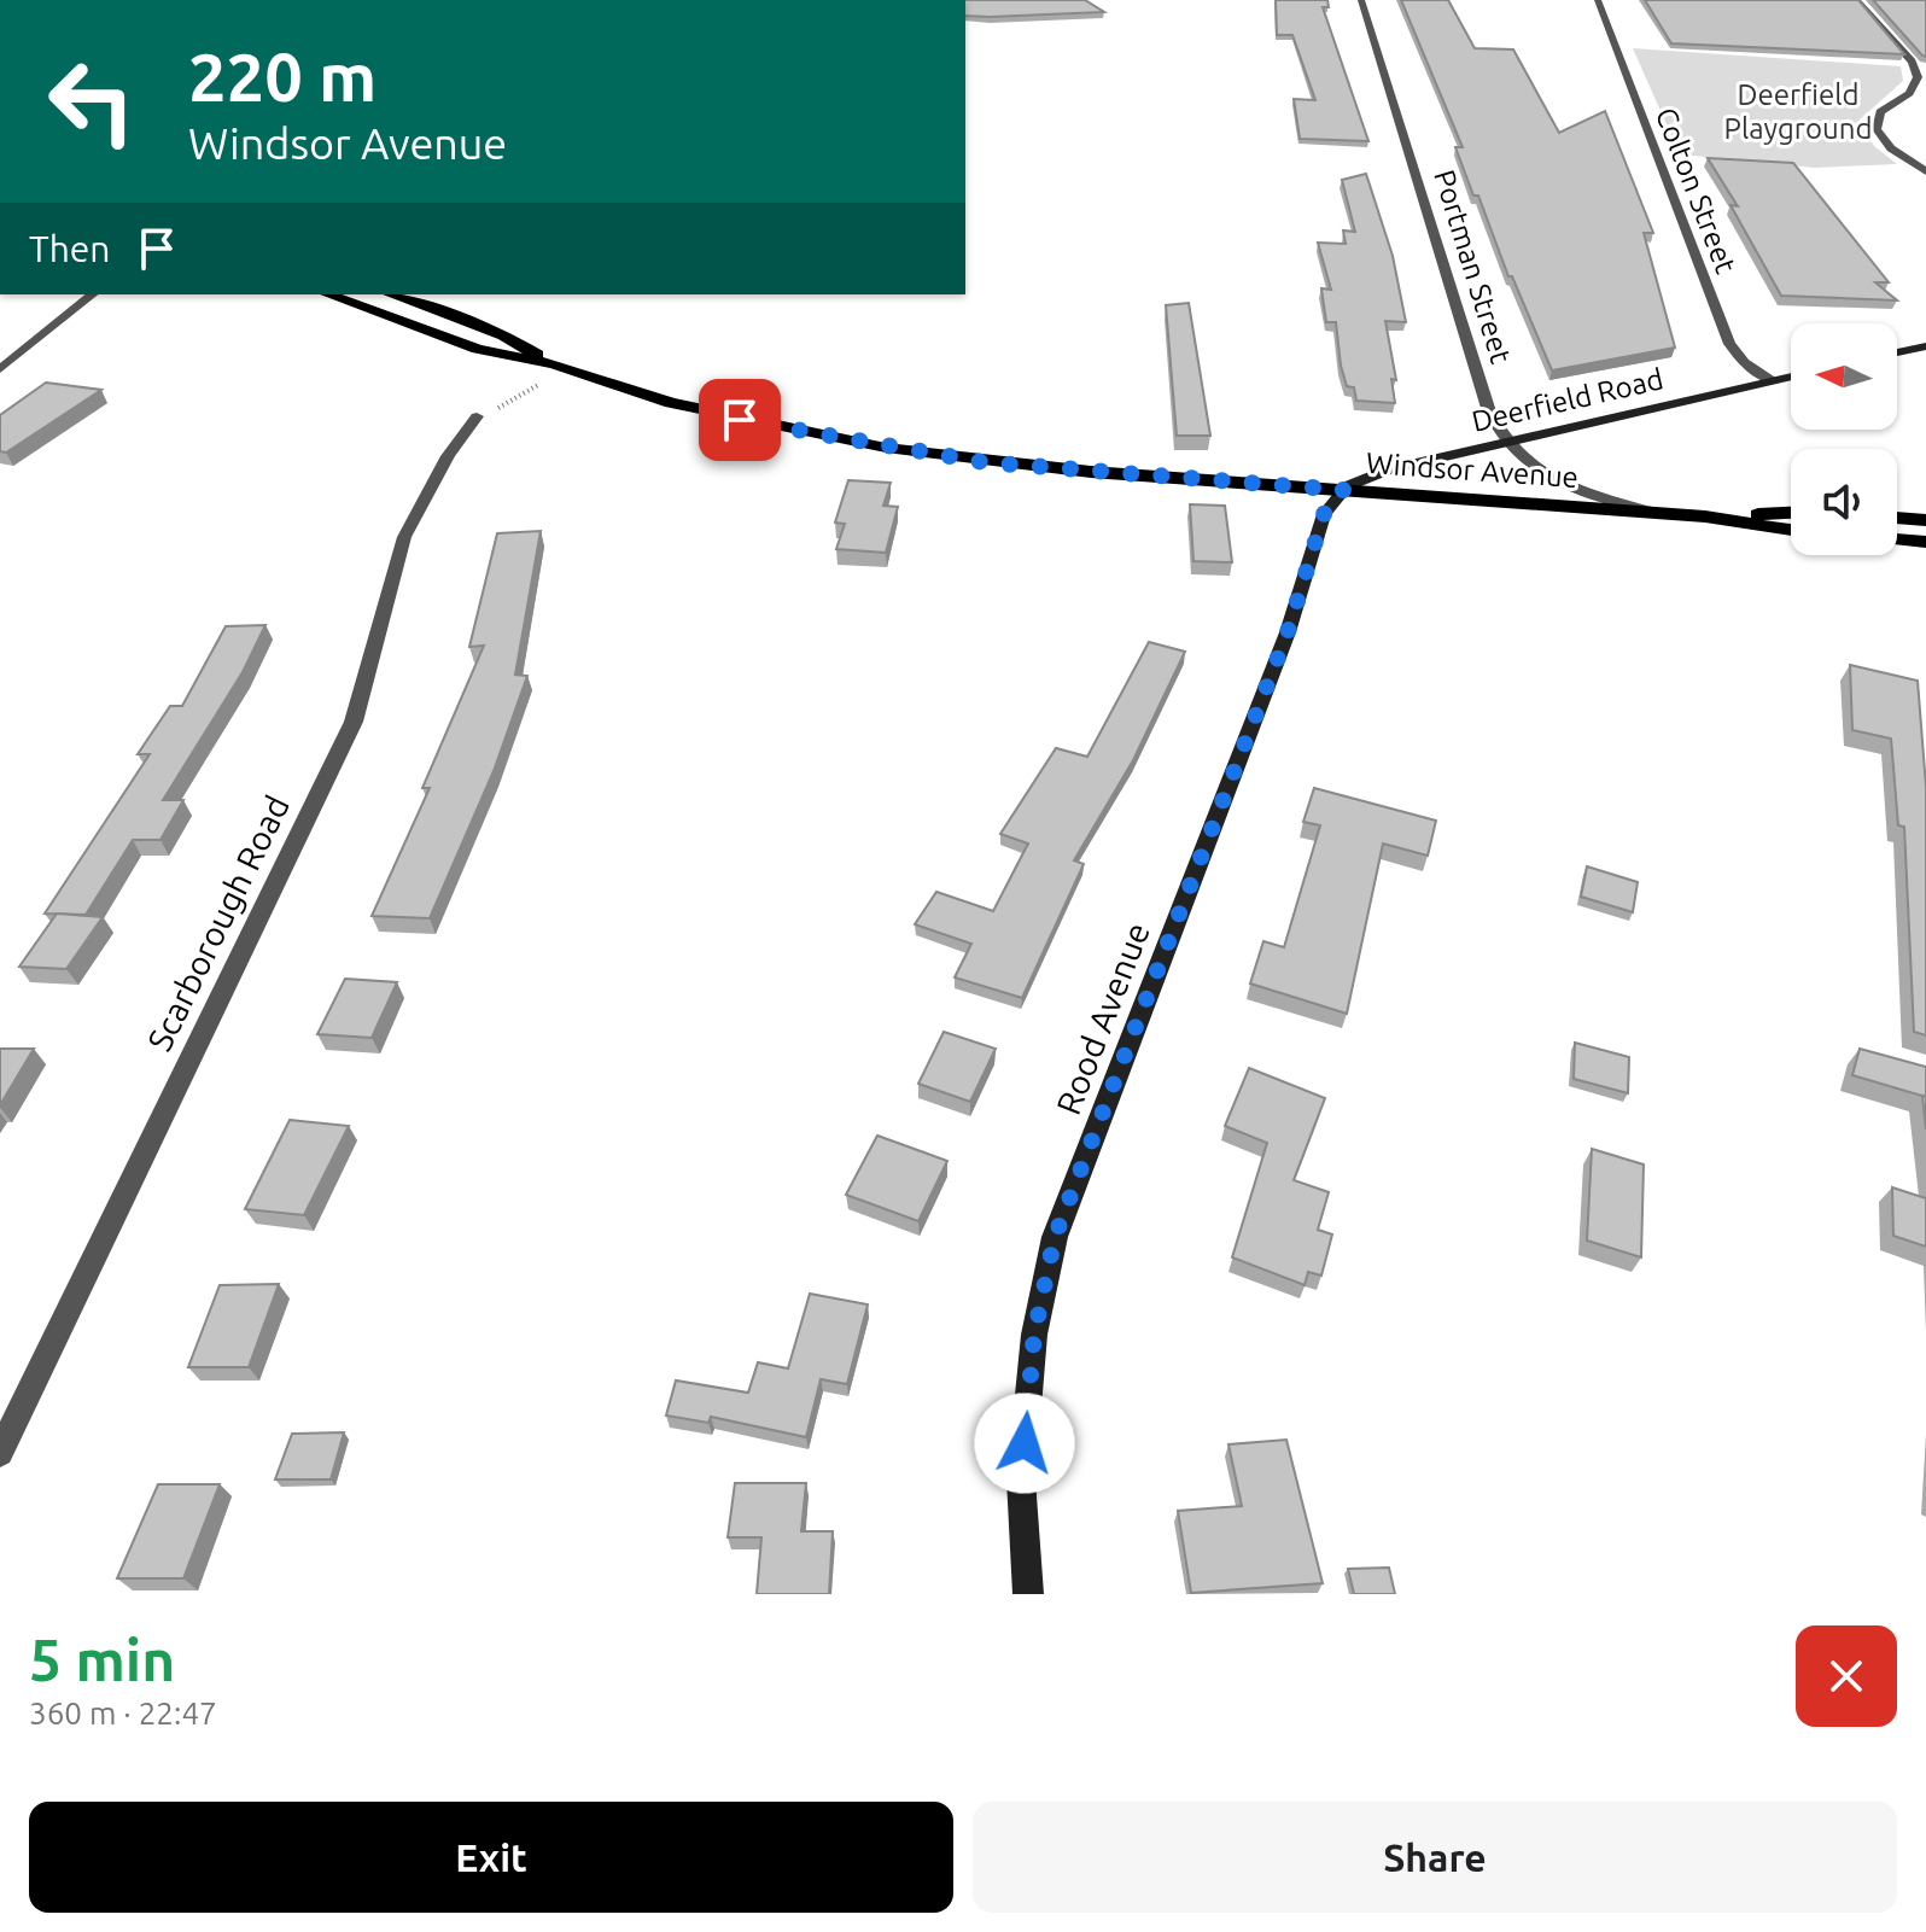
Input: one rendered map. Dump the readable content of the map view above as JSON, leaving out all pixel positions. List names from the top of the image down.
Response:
{
  "streets": {
    "main road": ["Windsor Avenue"],
    "street": [
      "Colton Street",
      "Portman Street",
      "Deerfield Road",
      "Scarborough Road",
      "Rood Avenue"
    ]
  },
  "crossings": [
    ["Colton Street", "Deerfield Road"],
    ["Portman Street", "Deerfield Road"],
    ["Portman Street", "Windsor Avenue"],
    ["Deerfield Road", "Windsor Avenue"],
    ["Deerfield Road", "Rood Avenue"],
    ["Windsor Avenue", "Rood Avenue"]
  ],
  "parks": ["Deerfield Playground"],
  "north": "left",
  "page": {
    "turn": ["220 m", "Windsor Avenue"],
    "then": "Then",
    "heading": ["5 min", "360 m · 22:47"],
    "buttons": ["Exit", "Share"]
  }
}
